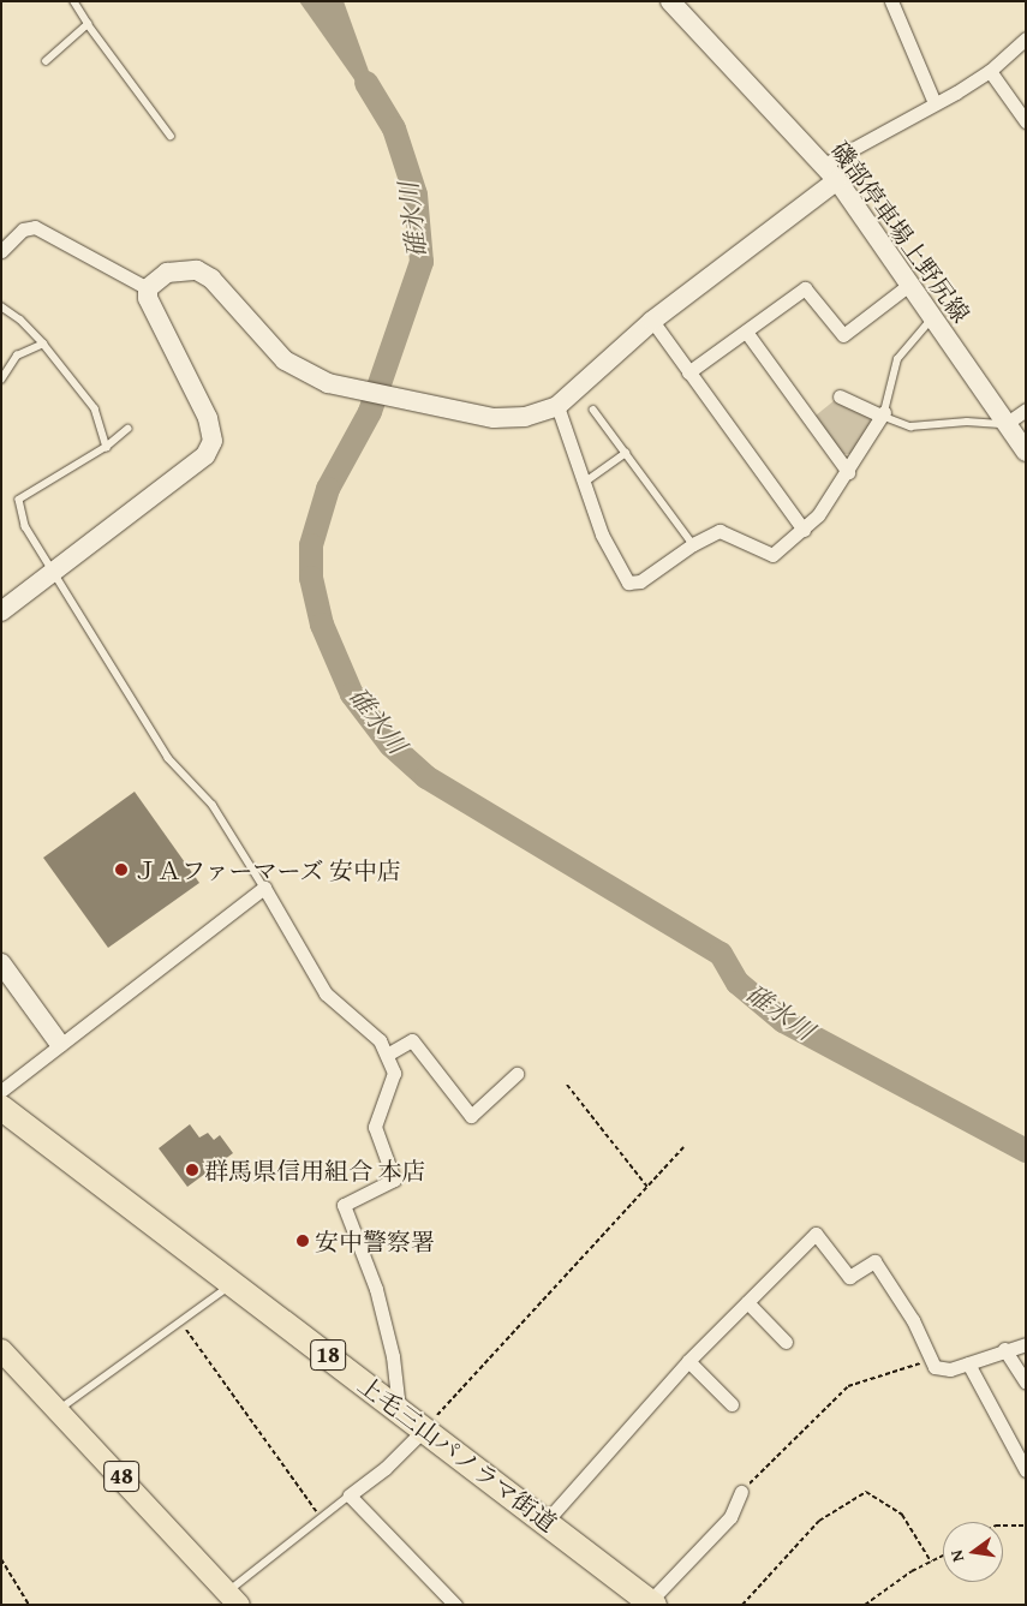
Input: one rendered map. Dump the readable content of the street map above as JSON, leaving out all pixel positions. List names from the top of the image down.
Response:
{
  "streets": {
    "highway": ["18", "上毛三山パノラマ街道"],
    "main road": ["48"],
    "street": ["磯部停車場上野尻線"]
  },
  "water": ["碓氷川"],
  "places": ["ＪＡファーマーズ 安中店", "群馬県信用組合 本店", "安中警察署"],
  "north": "left"
}
